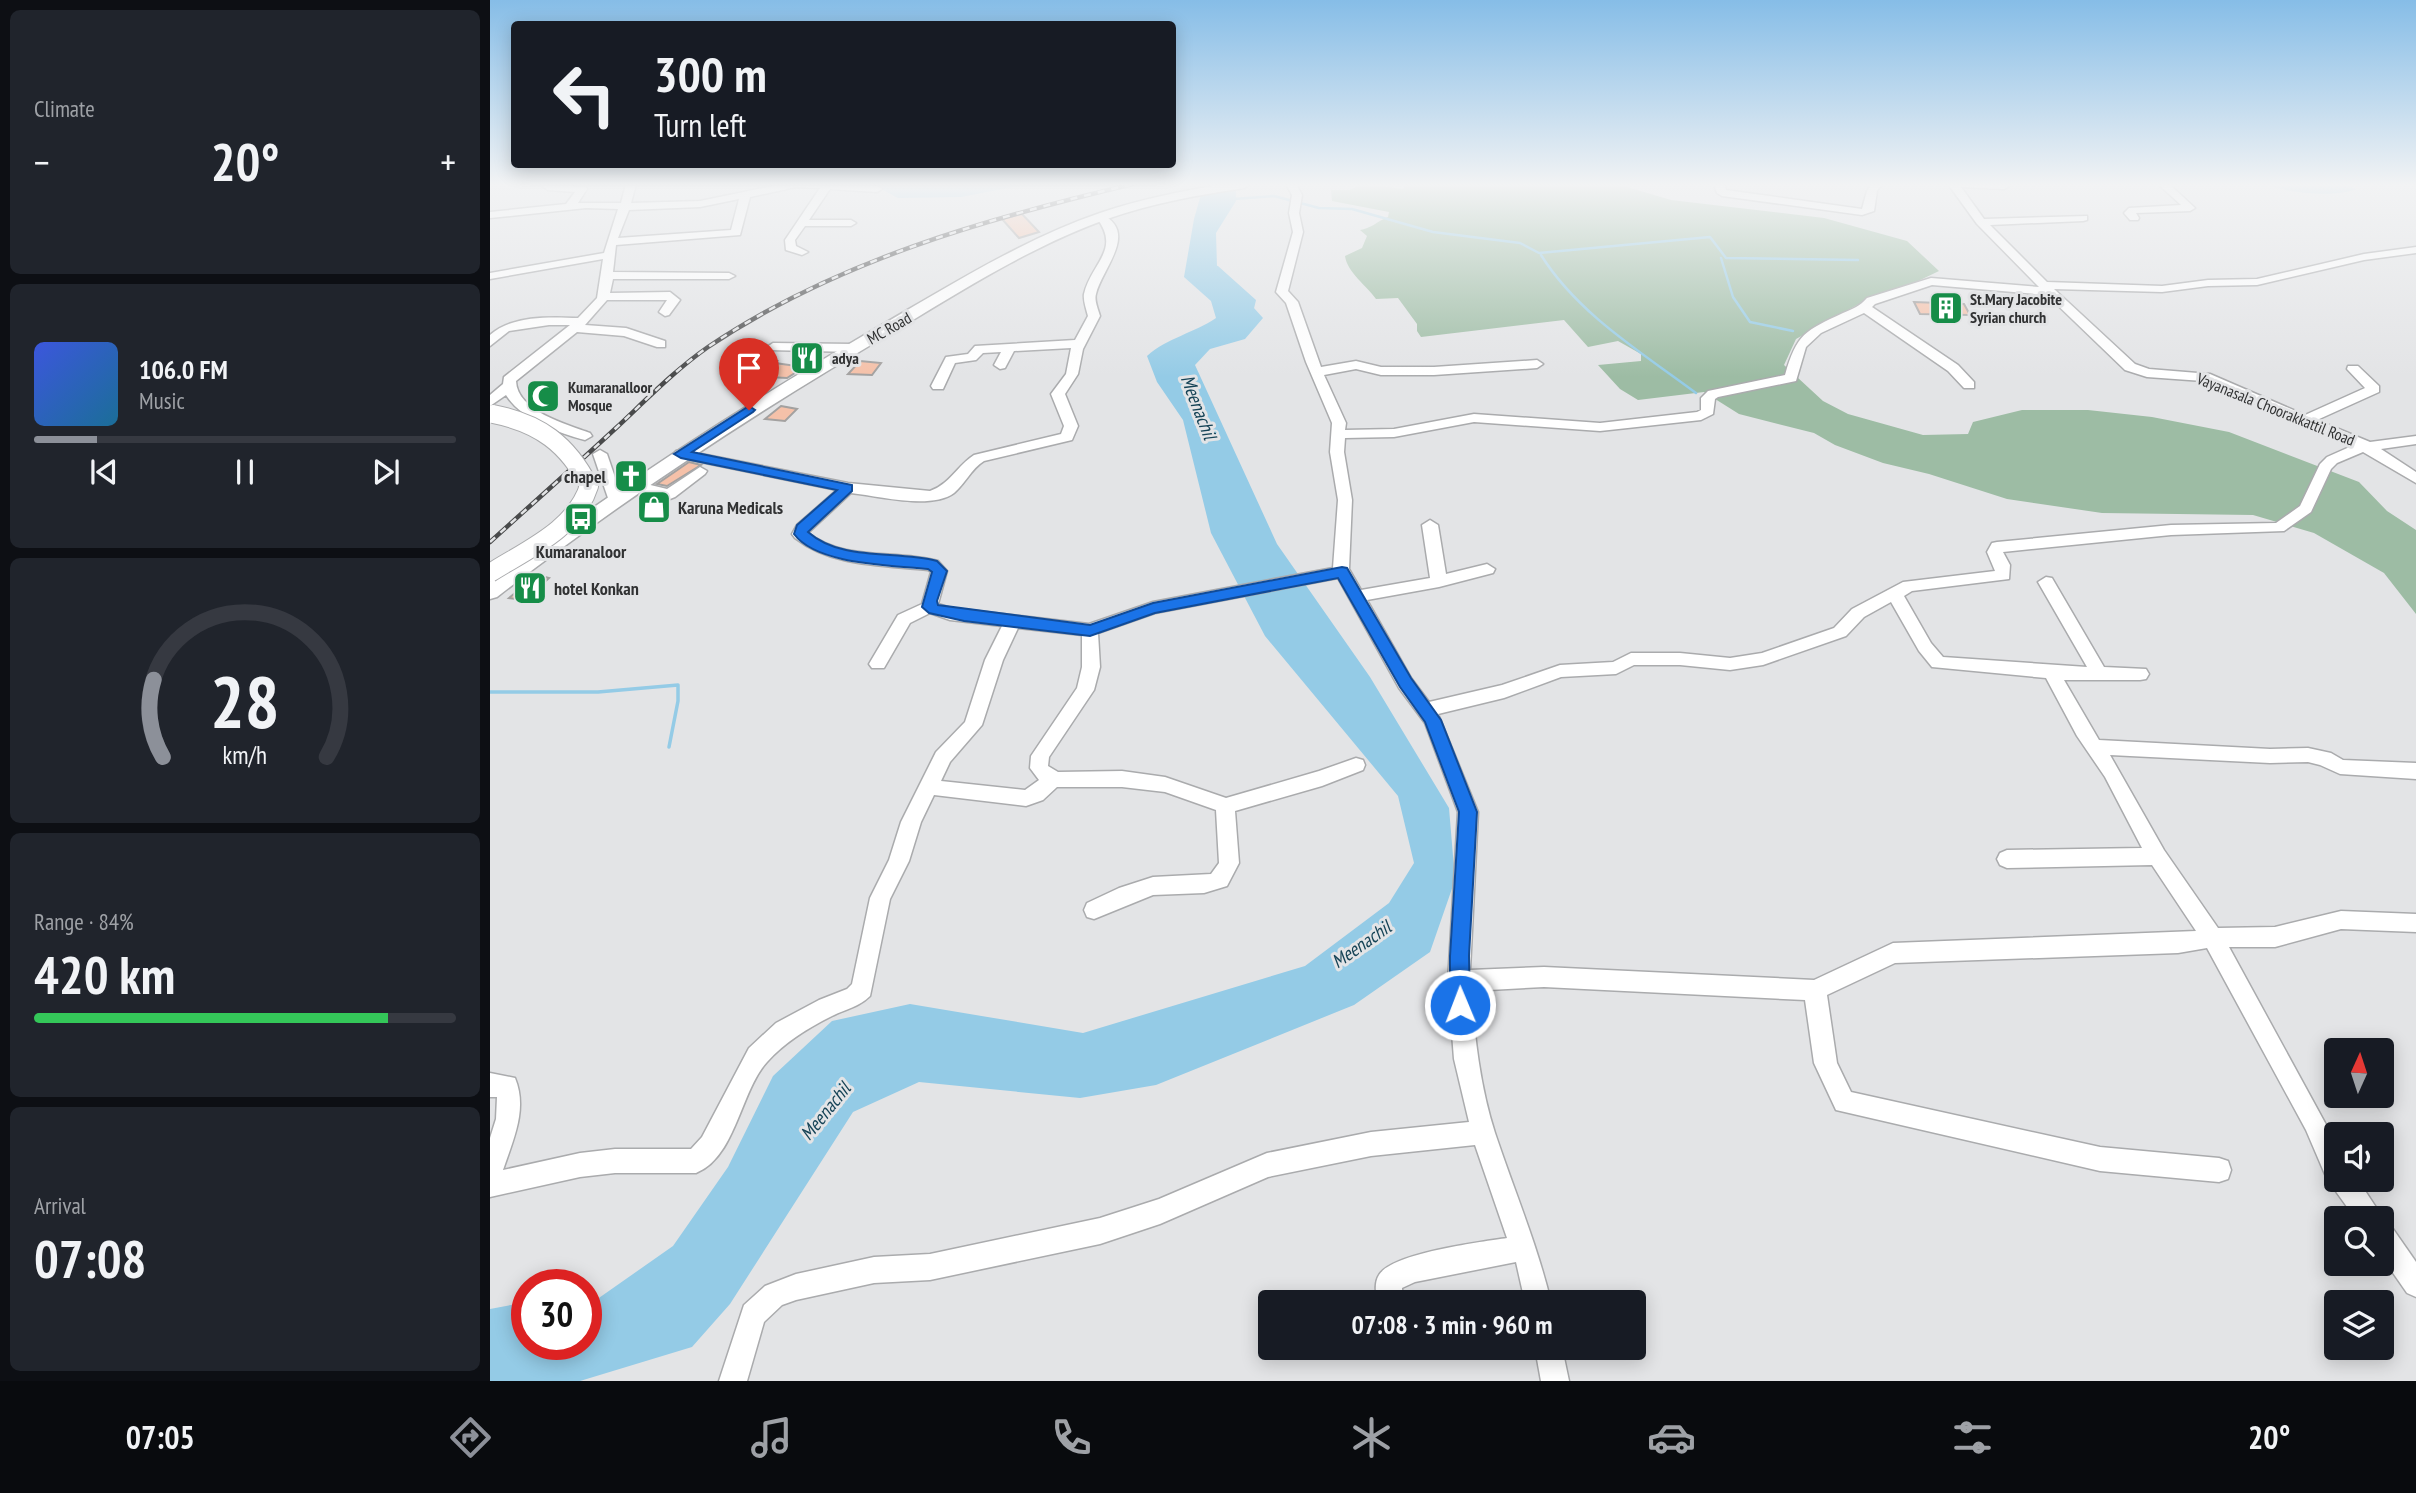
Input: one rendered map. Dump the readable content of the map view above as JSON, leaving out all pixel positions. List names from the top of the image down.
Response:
{
  "streets": {
    "main road": ["MC Road"],
    "street": ["Vayanasala Choorakkattil Road"]
  },
  "water": ["Meenachil"],
  "places": {
    "building": ["St.Mary Jacobite Syrian church"],
    "restaurant": ["adya", "hotel Konkan"],
    "mosque": ["Kumaranalloor Mosque"],
    "church": ["chapel"],
    "shop": ["Karuna Medicals"],
    "bus stop": ["Kumaranaloor"]
  },
  "north": "top",
  "page": {
    "tile": [
      "Climate",
      ["Range · 84%", "420 km"],
      ["Arrival", "07:08"]
    ],
    "turn": ["300 m", "Turn left"],
    "heat": ["−", "20°", "+"],
    "song": ["106.0 FM", "Music"],
    "limit": "30",
    "trip": "07:08 · 3 min · 960 m",
    "tabs": ["07:05", "20°"],
    "gauge": ["28", "km/h"]
  }
}
